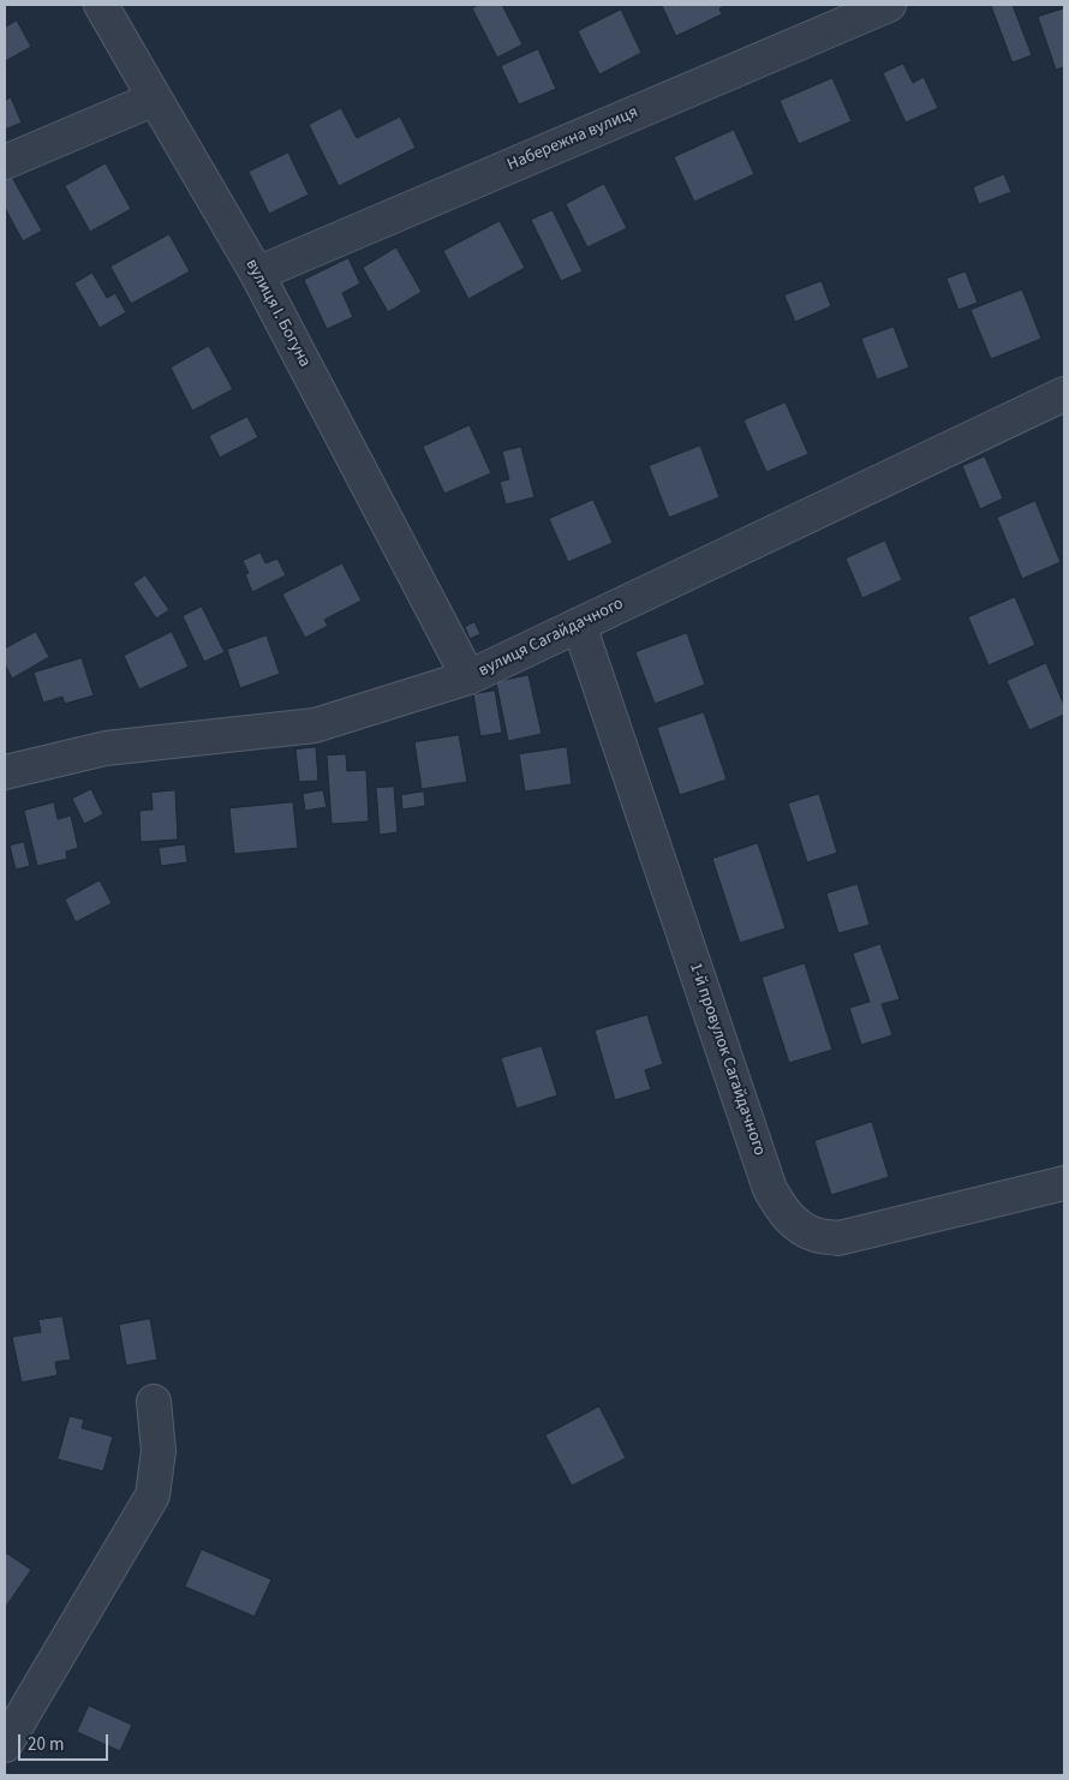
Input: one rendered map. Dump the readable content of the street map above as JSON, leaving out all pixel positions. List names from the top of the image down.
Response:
{
  "streets": {
    "street": [
      "Набережна вулиця",
      "вулиця І. Богуна",
      "вулиця Сагайдачного",
      "1-й провулок Сагайдачного"
    ]
  },
  "crossings": [
    ["Набережна вулиця", "вулиця І. Богуна"],
    ["вулиця І. Богуна", "вулиця Сагайдачного"],
    ["вулиця Сагайдачного", "1-й провулок Сагайдачного"]
  ],
  "scale_bar": "20 m"
}
